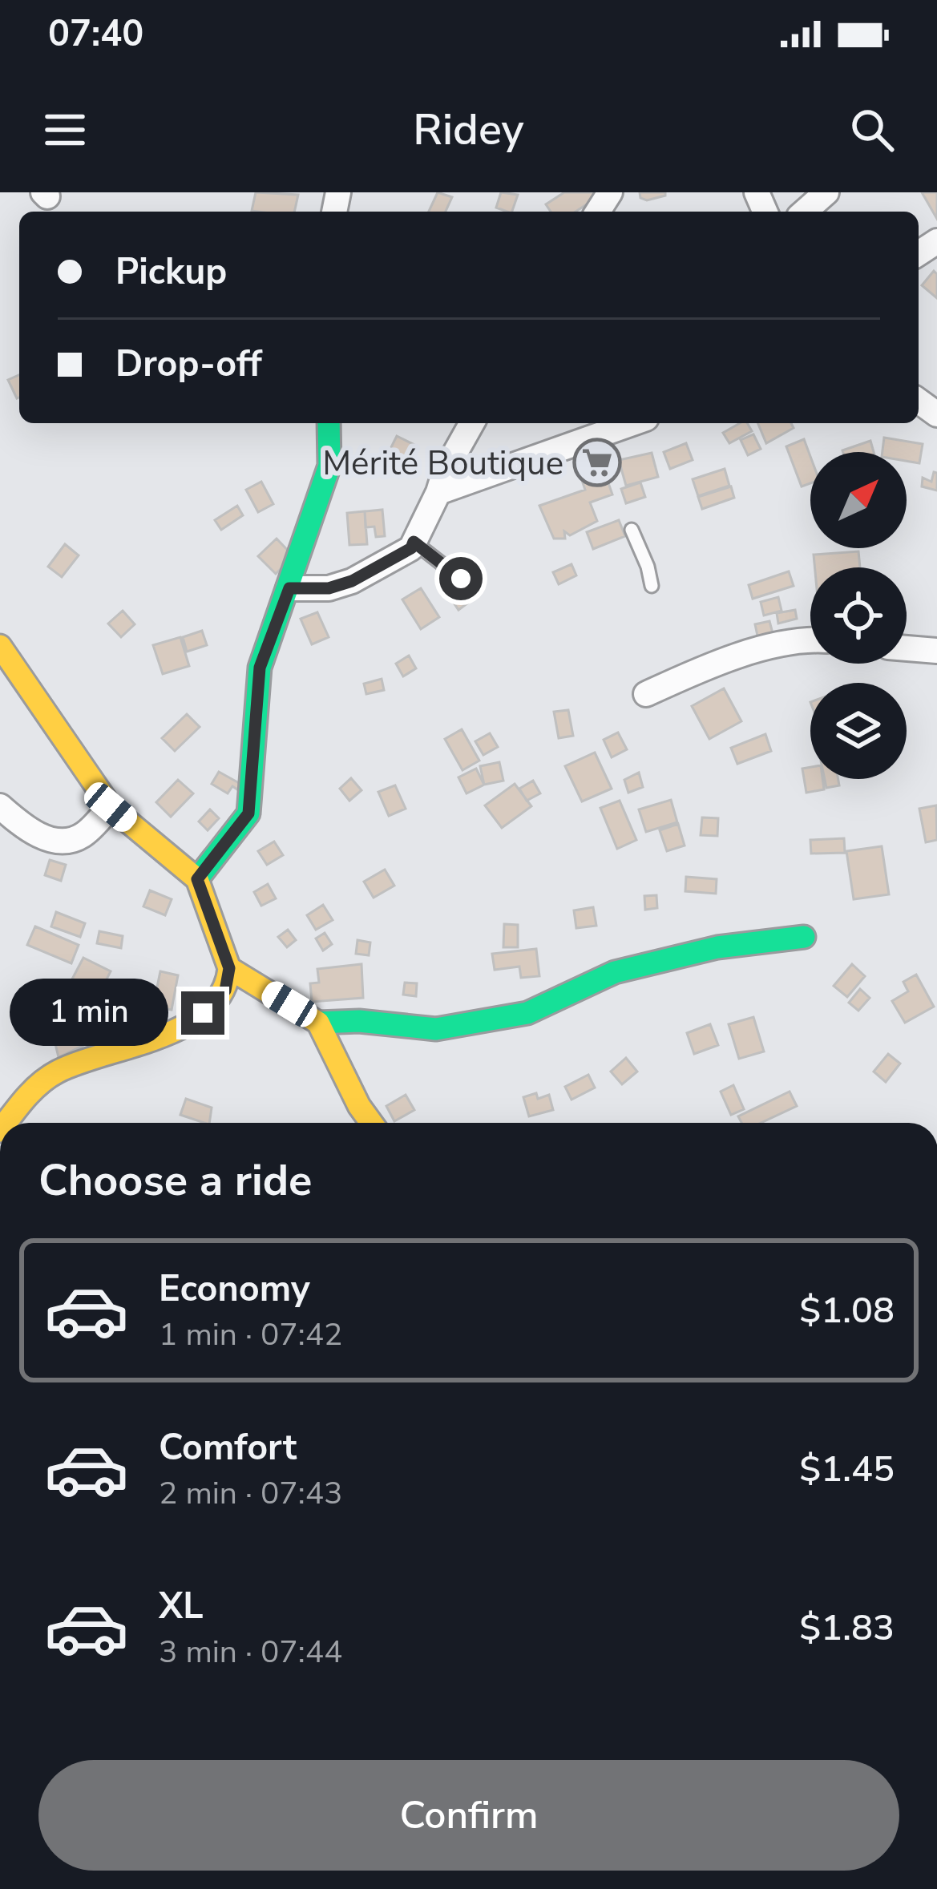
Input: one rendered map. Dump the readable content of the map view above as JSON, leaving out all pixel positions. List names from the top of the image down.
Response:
{
  "places": {
    "supermarket": ["Mérité Boutique"]
  },
  "north": "top right",
  "page": {
    "status": "07:40",
    "header": "Ridey",
    "banner": ["Pickup", "Drop-off"],
    "bubble": "1 min",
    "heading": "Choose a ride",
    "list": [
      {
        "name": "Economy",
        "note": "1 min · 07:42",
        "value": "$1.08"
      },
      {
        "name": "Comfort",
        "note": "2 min · 07:43",
        "value": "$1.45"
      },
      {
        "name": "XL",
        "note": "3 min · 07:44",
        "value": "$1.83"
      }
    ],
    "buttons": "Confirm"
  }
}
